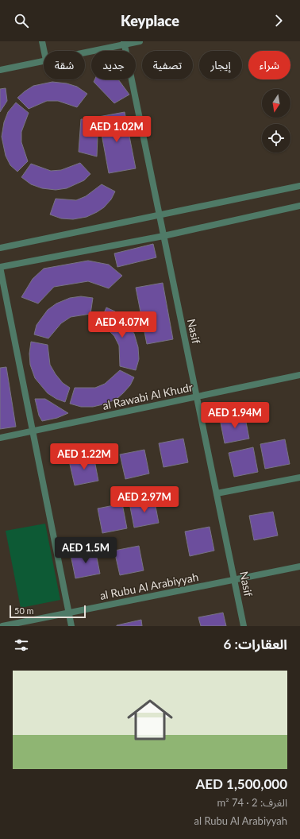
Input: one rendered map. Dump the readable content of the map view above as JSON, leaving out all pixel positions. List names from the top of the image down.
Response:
{
  "streets": {
    "street": ["Nasif", "al Rawabi Al Khudr", "al Rubu Al Arabiyyah"]
  },
  "crossings": [
    ["Nasif", "al Rawabi Al Khudr"],
    ["Nasif", "al Rubu Al Arabiyyah"]
  ],
  "scale_bar": "50 m",
  "north": "bottom",
  "page": {
    "header": "Keyplace",
    "chip": [
      "شراء",
      "إيجار",
      "تصفية",
      "جديد",
      "شقة"
    ],
    "price": [
      "AED 1.02M",
      "AED 4.07M",
      "AED 1.94M",
      "AED 1.22M",
      "AED 2.97M",
      "AED 1.5M"
    ],
    "scale": "50 m",
    "heading": "العقارات: 6",
    "list": [
      {
        "name": "AED 1,500,000",
        "note": "الغرف: 2 · 74 m² · al Rubu Al Arabiyyah"
      }
    ]
  }
}
